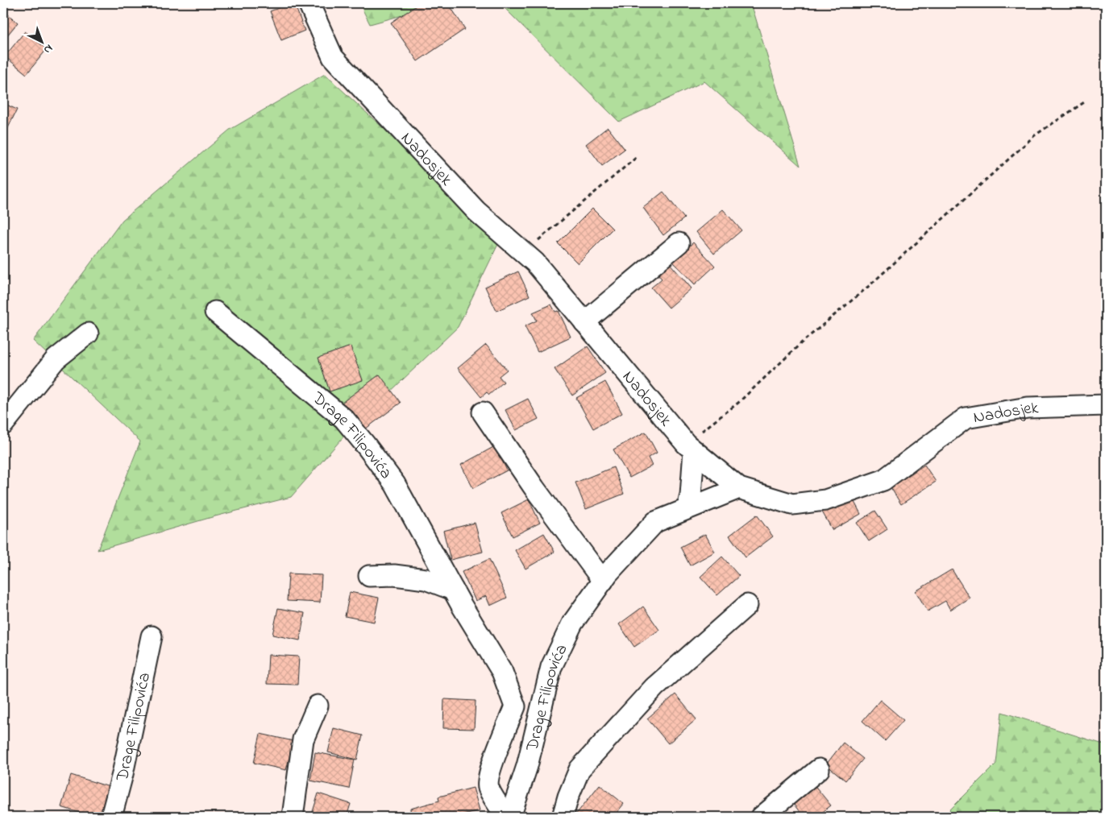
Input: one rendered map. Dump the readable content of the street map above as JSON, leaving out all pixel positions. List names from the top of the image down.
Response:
{
  "streets": {
    "street": ["Nadosjek", "Drage Filipovića"]
  },
  "crossings": [
    ["Nadosjek", "Drage Filipovića"]
  ],
  "north": "bottom right"
}
